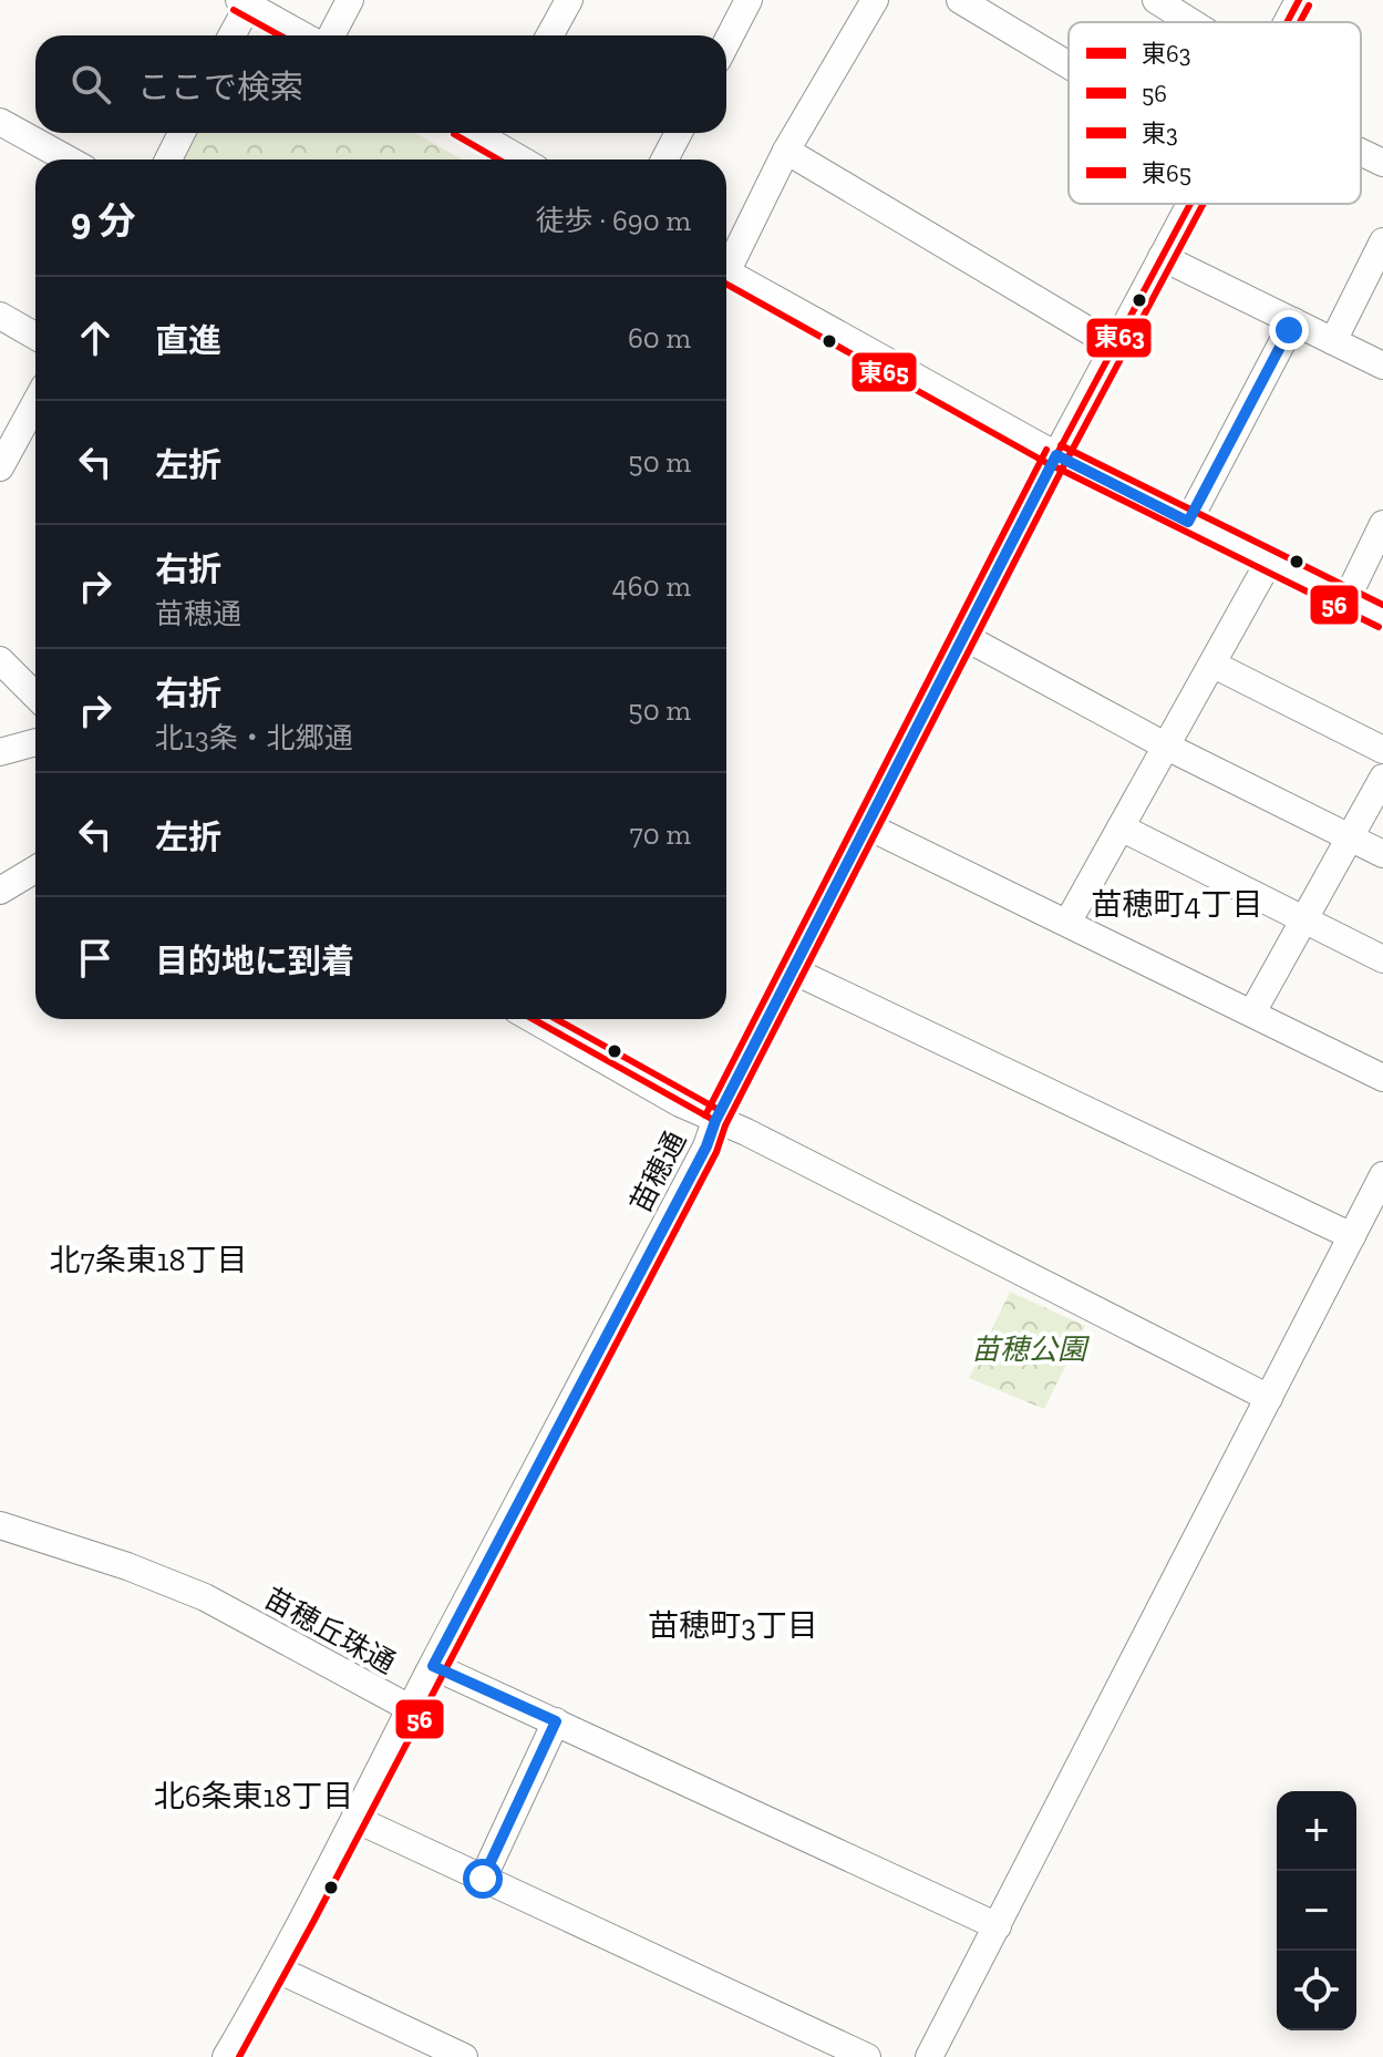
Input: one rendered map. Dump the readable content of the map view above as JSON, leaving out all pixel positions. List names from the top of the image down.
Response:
{
  "streets": {
    "street": ["苗穂通", "苗穂丘珠通"]
  },
  "crossings": [
    ["苗穂通", "苗穂丘珠通"]
  ],
  "districts": [
    "苗穂町4丁目",
    "北7条東18丁目",
    "苗穂町3丁目",
    "北6条東18丁目"
  ],
  "parks": ["苗穂公園"],
  "lines": [
    "transit line 東63",
    "transit line 東65",
    "transit line 東3",
    "transit line 56"
  ],
  "legend": [
    "東63",
    "56",
    "東3",
    "東65"
  ],
  "page": {
    "search": "ここで検索",
    "heading": ["9 分", "徒歩 · 690 m"],
    "list": [
      ["直進", "60 m"],
      ["左折", "50 m"],
      ["右折", "苗穂通", "460 m"],
      ["右折", "北13条・北郷通", "50 m"],
      ["左折", "70 m"],
      "目的地に到着"
    ],
    "map_buttons": ["+", "−"]
  }
}
